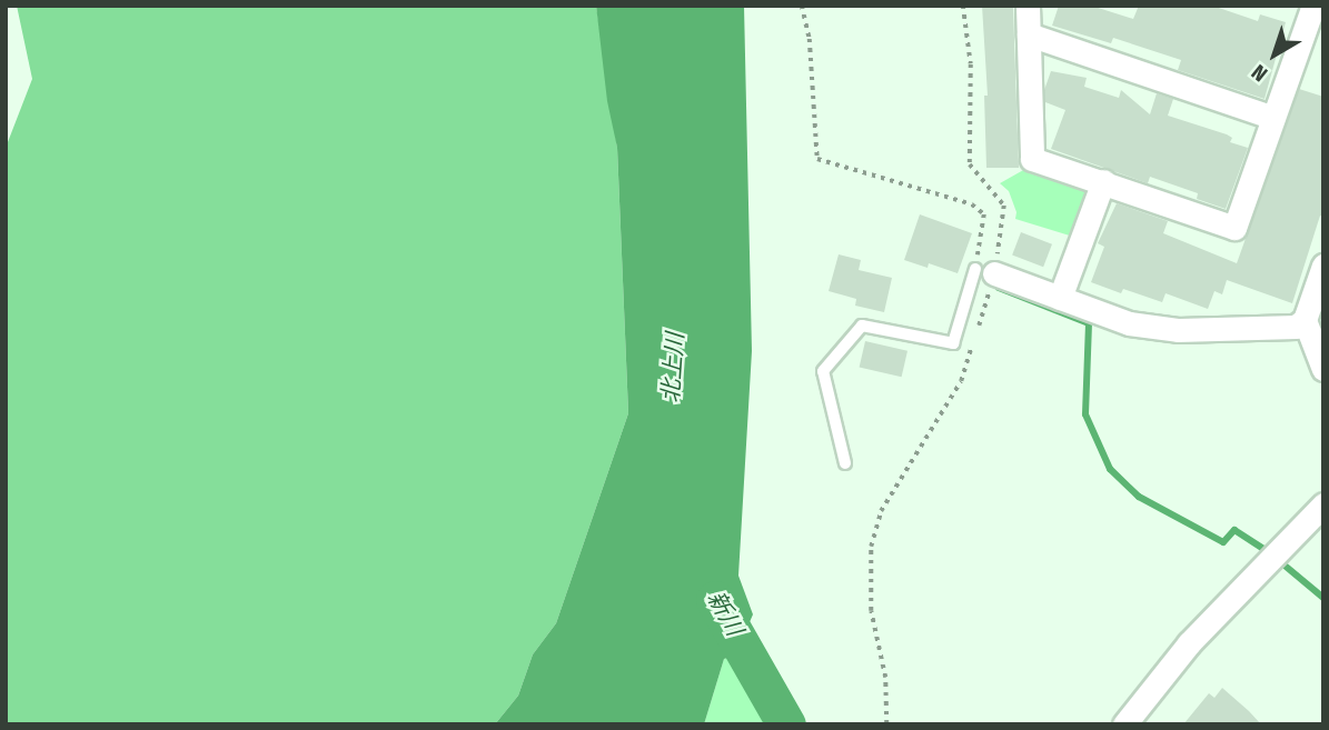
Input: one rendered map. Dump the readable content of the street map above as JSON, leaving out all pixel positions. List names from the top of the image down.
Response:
{
  "water": ["北上川", "新川"],
  "north": "bottom left"
}
